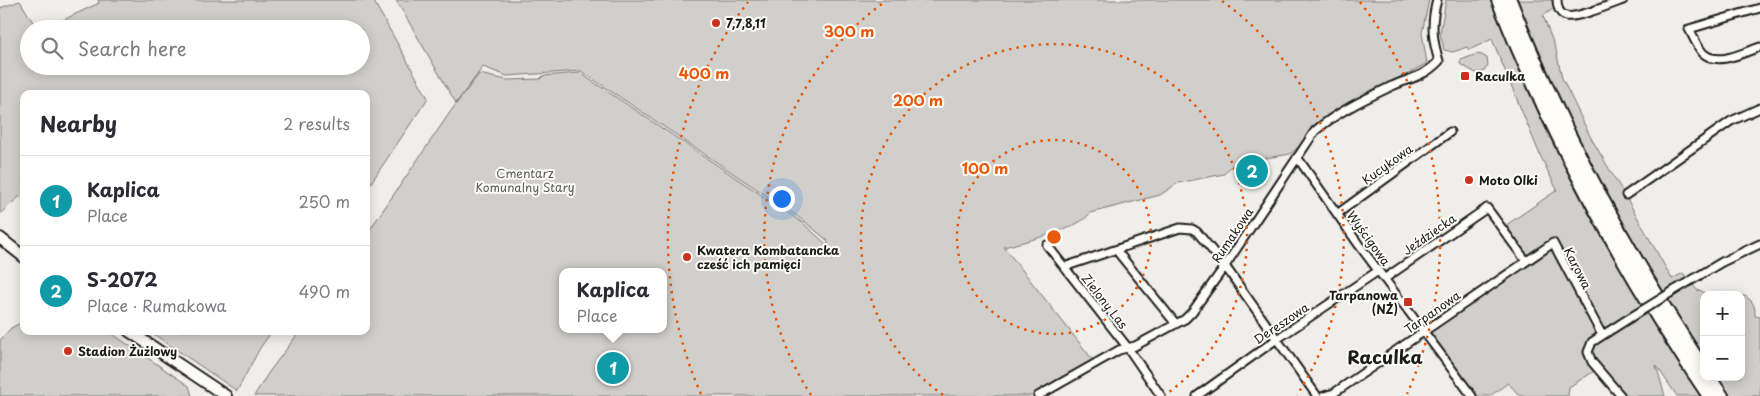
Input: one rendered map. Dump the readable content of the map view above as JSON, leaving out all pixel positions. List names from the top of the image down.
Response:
{
  "streets": {
    "street": [
      "Kucykowa",
      "Jeździecka",
      "Rumakowa",
      "Wyścigowa",
      "Karowa",
      "Zielony Las",
      "Tarpanowa",
      "Dereszowa"
    ]
  },
  "crossings": [
    ["Kucykowa", "Wyścigowa"],
    ["Jeździecka", "Wyścigowa"],
    ["Jeździecka", "Karowa"],
    ["Jeździecka", "Tarpanowa"],
    ["Rumakowa", "Wyścigowa"],
    ["Rumakowa", "Zielony Las"],
    ["Wyścigowa", "Tarpanowa"],
    ["Wyścigowa", "Dereszowa"],
    ["Karowa", "Tarpanowa"],
    ["Zielony Las", "Dereszowa"]
  ],
  "districts": ["Raculka"],
  "parks": ["Cmentarz Komunalny Stary"],
  "places": {
    "other": [
      "7,7,8,11",
      "Moto Olki",
      "Kwatera Kombatancka cześć ich pamięci",
      "Stadion Żużlowy"
    ],
    "transit": ["Raculka", "Tarpanowa (NŻ)"]
  },
  "page": {
    "search": "Search here",
    "heading": ["Nearby", "2 results"],
    "pins": ["2", "1"],
    "list": [
      {
        "mark": "1",
        "name": "Kaplica",
        "note": "Place",
        "value": "250 m"
      },
      {
        "mark": "2",
        "name": "S-2072",
        "note": "Place · Rumakowa",
        "value": "490 m"
      }
    ],
    "popup": ["Kaplica", "Place"],
    "map_buttons": ["+", "−"]
  },
  "rings": [
    "300 m",
    "400 m",
    "200 m",
    "100 m"
  ]
}
